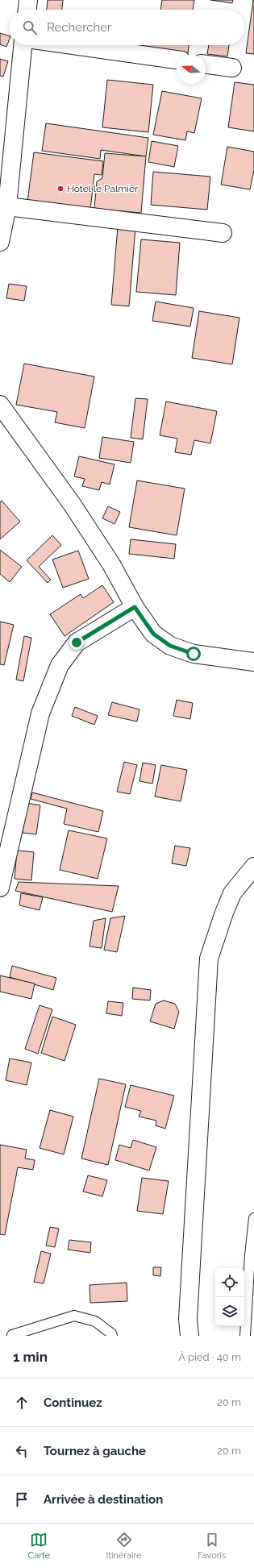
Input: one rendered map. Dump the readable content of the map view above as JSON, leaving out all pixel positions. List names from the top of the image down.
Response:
{
  "places": ["Hotel le Palmier"],
  "north": "left",
  "page": {
    "search": "Rechercher",
    "heading": ["1 min", "À pied · 40 m"],
    "list": [
      ["Continuez", "20 m"],
      ["Tournez à gauche", "20 m"],
      "Arrivée à destination"
    ],
    "nav": ["Carte", "Itinéraire", "Favoris"]
  }
}
